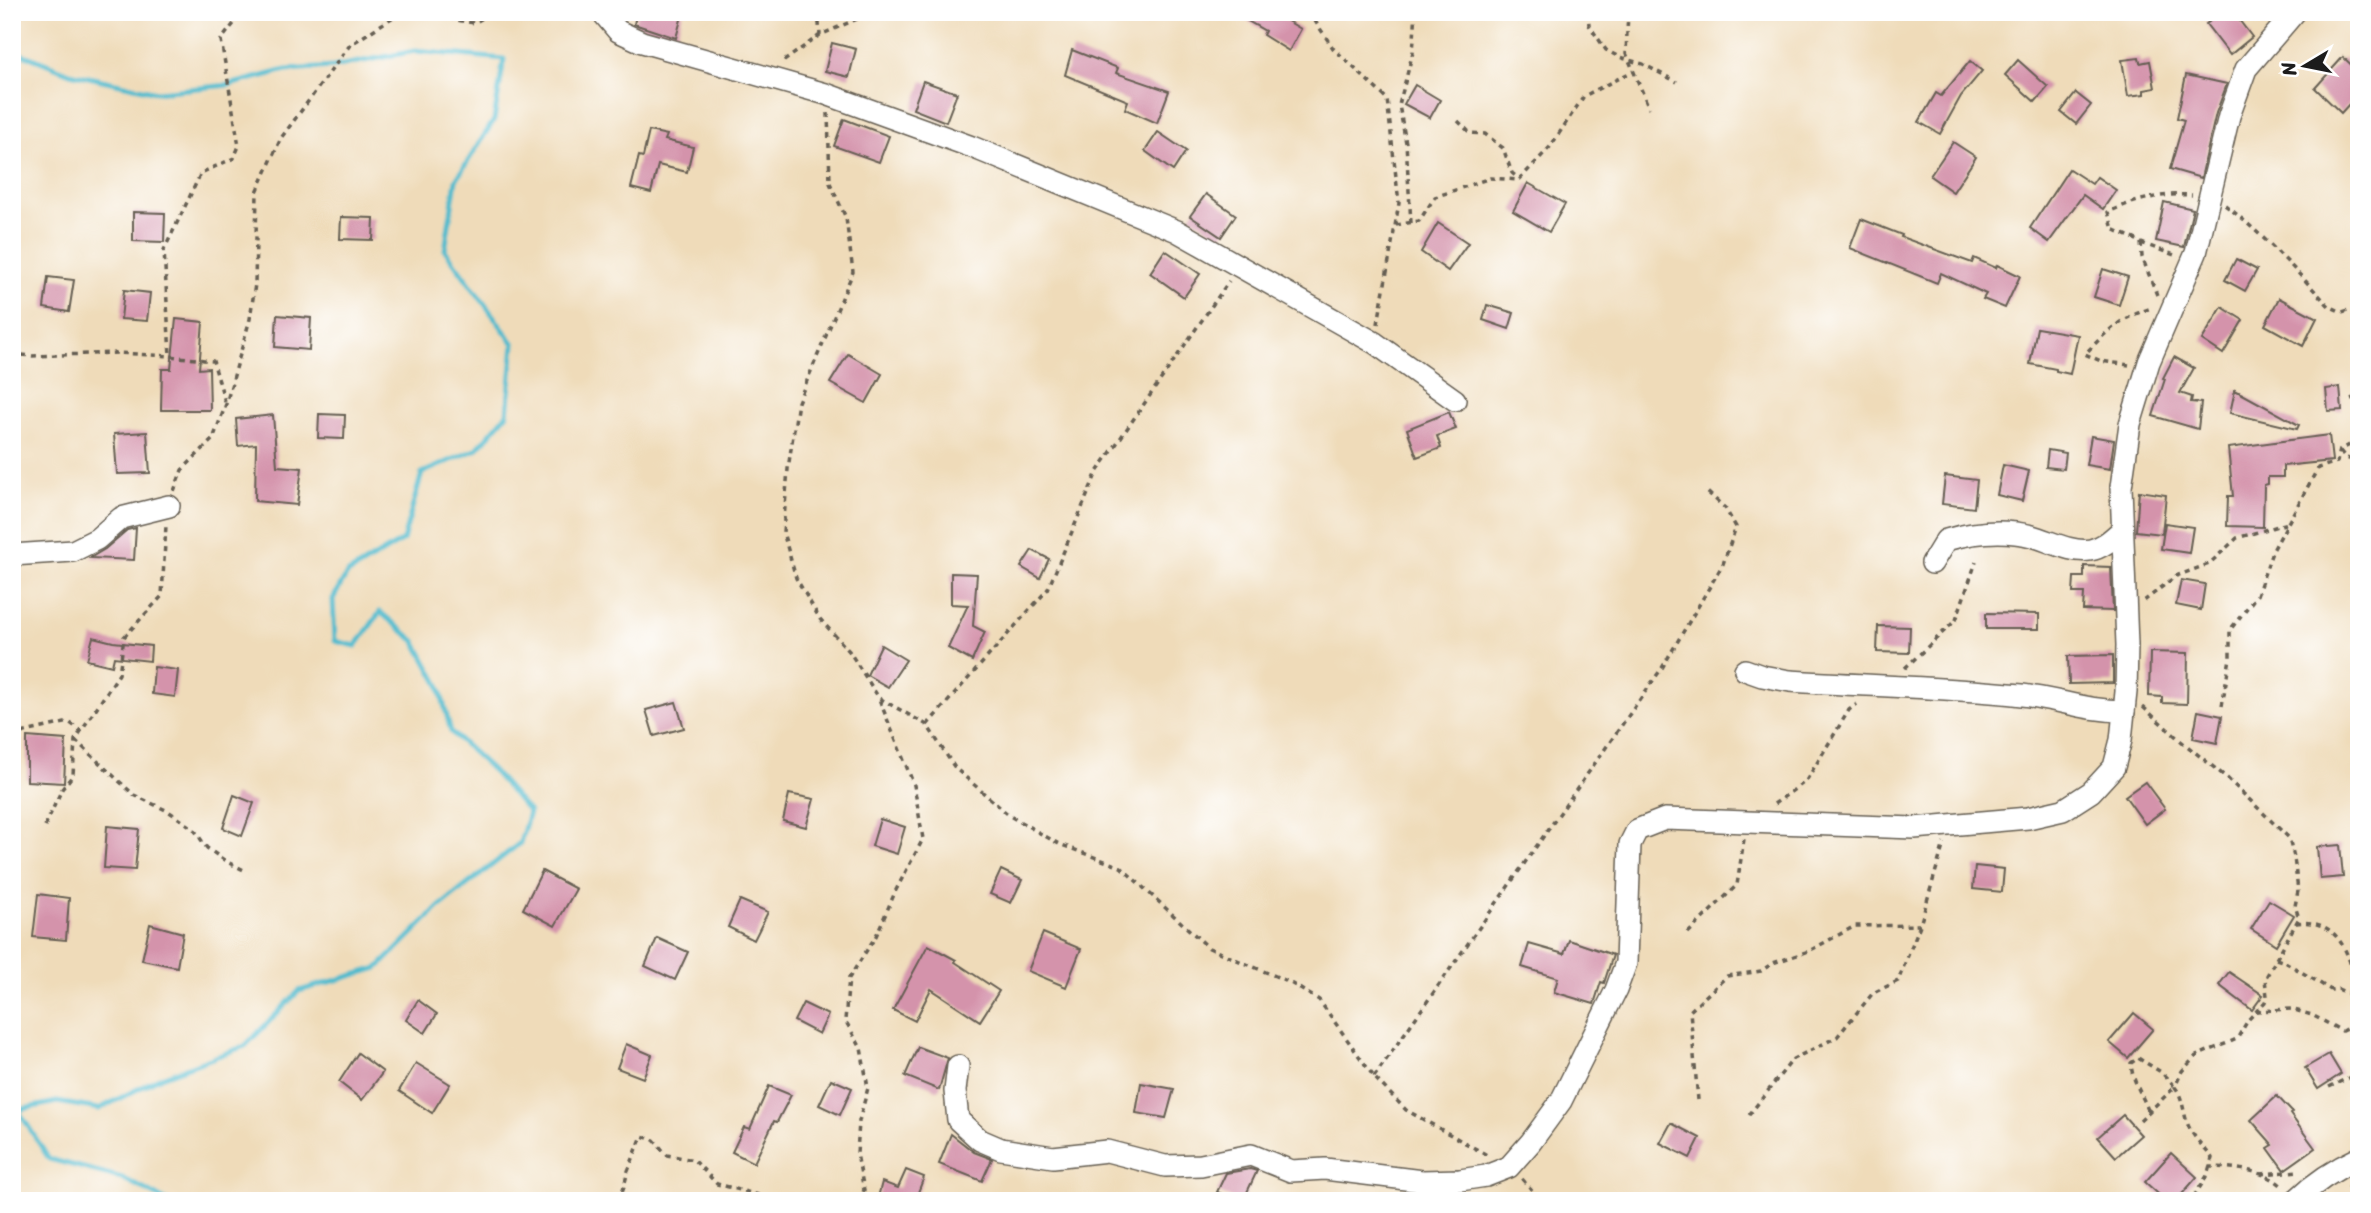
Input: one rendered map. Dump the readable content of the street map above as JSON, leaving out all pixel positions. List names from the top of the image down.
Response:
{
  "north": "left"
}
